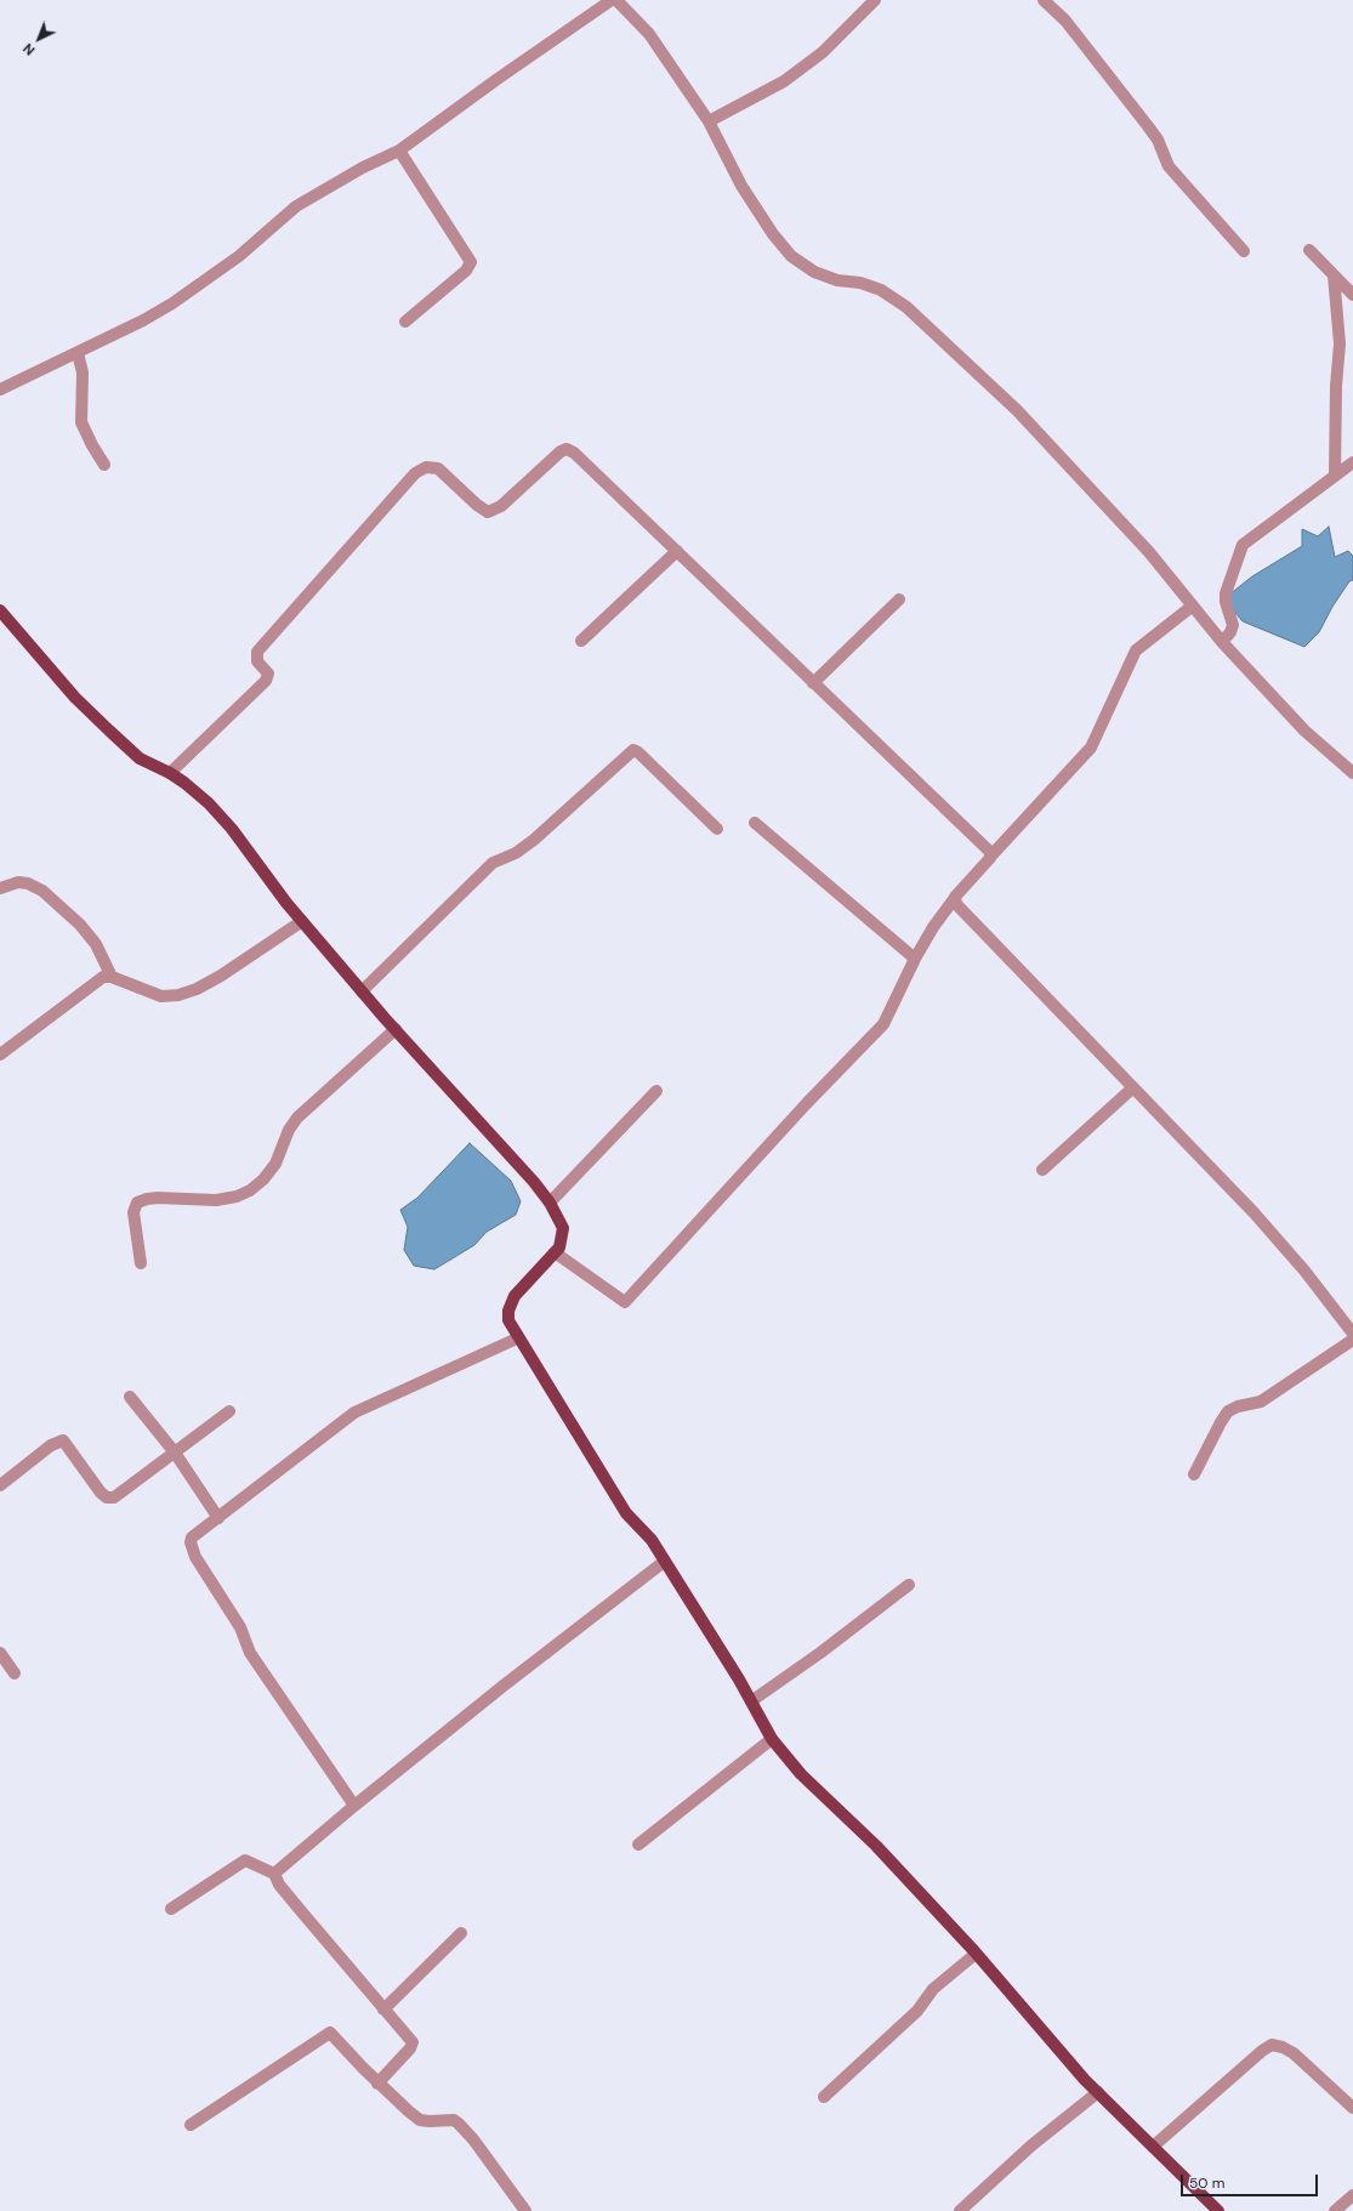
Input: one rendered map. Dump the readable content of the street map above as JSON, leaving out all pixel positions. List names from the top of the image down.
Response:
{
  "scale_bar": "50 m",
  "north": "bottom left"
}
